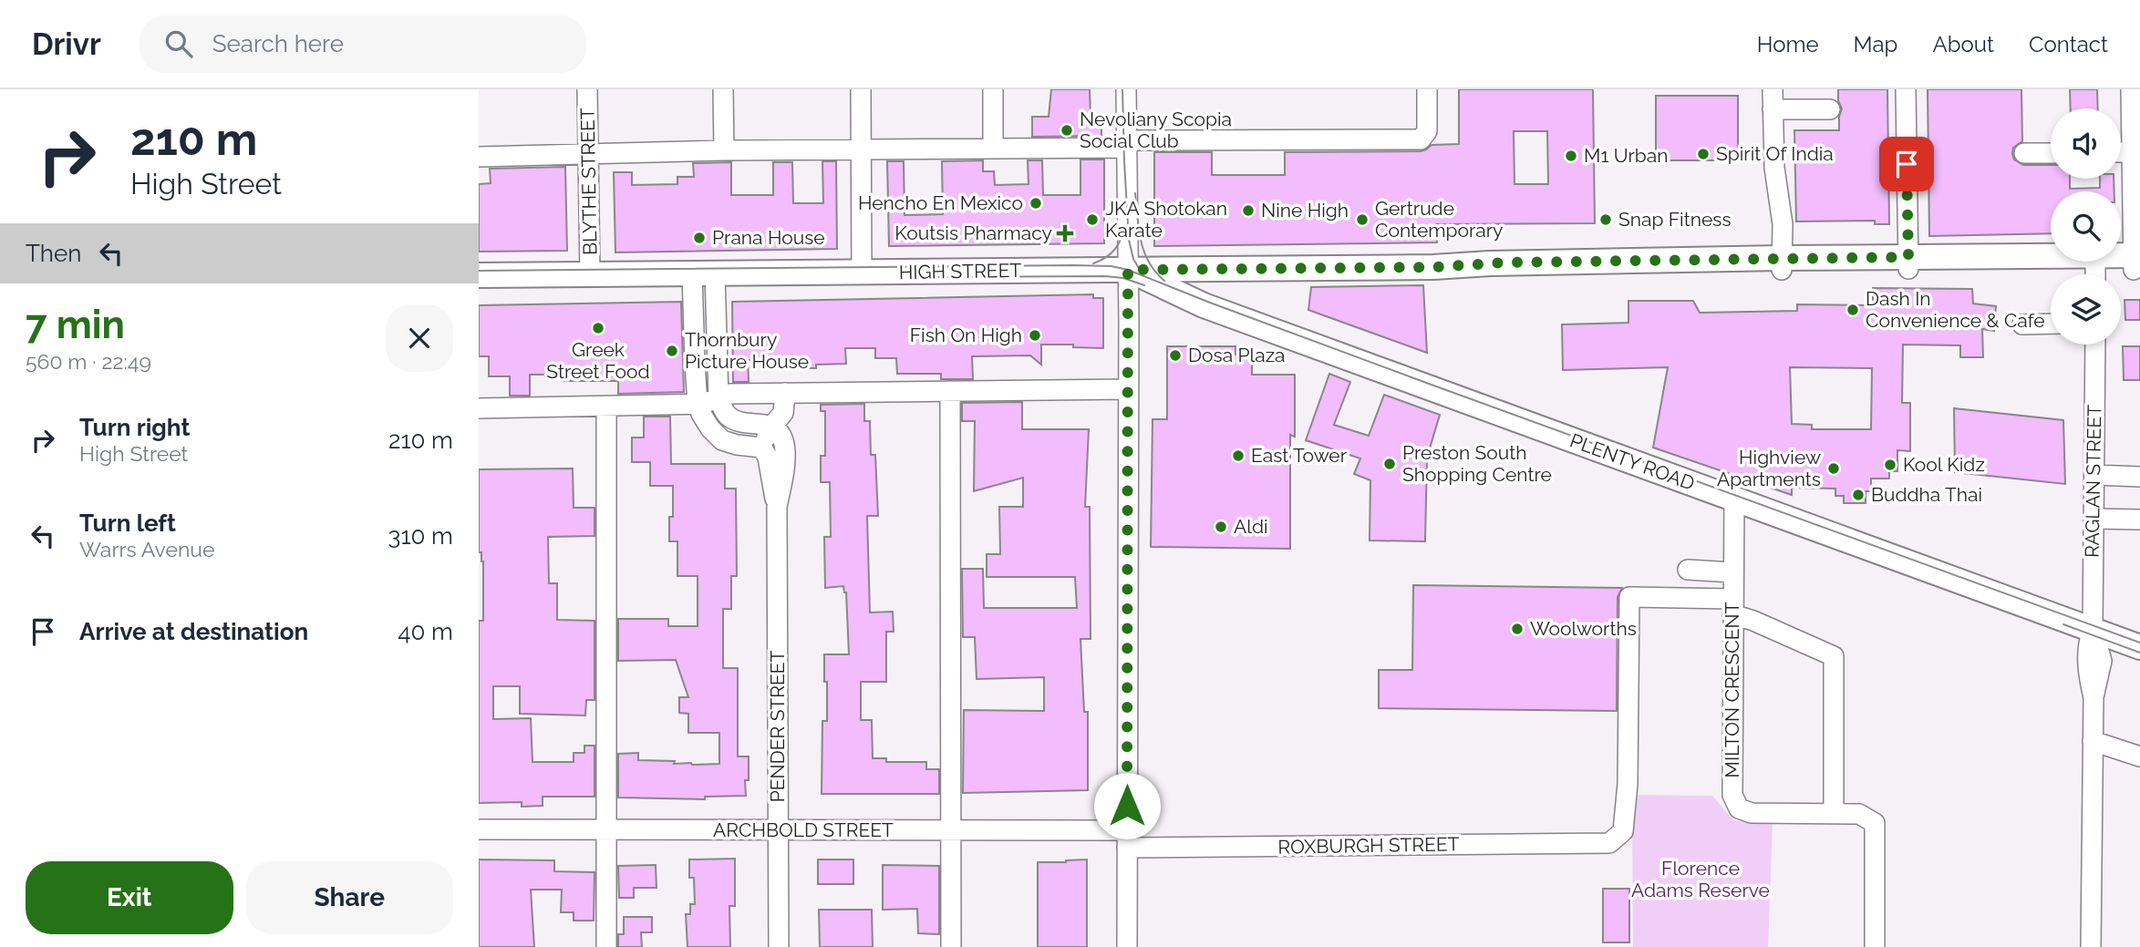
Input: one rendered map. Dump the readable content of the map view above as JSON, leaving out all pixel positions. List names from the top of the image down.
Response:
{
  "streets": {
    "main road": ["HIGH STREET", "PLENTY ROAD"],
    "street": [
      "BLYTHE STREET",
      "RAGLAN STREET",
      "MILTON CRESCENT",
      "PENDER STREET",
      "ARCHBOLD STREET",
      "ROXBURGH STREET"
    ]
  },
  "crossings": [
    ["BLYTHE STREET", "HIGH STREET"],
    ["HIGH STREET", "PLENTY ROAD"],
    ["PLENTY ROAD", "RAGLAN STREET"],
    ["PLENTY ROAD", "MILTON CRESCENT"],
    ["MILTON CRESCENT", "ROXBURGH STREET"],
    ["PENDER STREET", "ARCHBOLD STREET"],
    ["ARCHBOLD STREET", "ROXBURGH STREET"]
  ],
  "parks": ["Florence Adams Reserve"],
  "places": {
    "other": [
      "Nevoliany Scopia Social Club",
      "Spirit Of India",
      "M1 Urban",
      "Hencho En Mexico",
      "Nine High",
      "JKA Shotokan Karate",
      "Gertrude Contemporary",
      "Snap Fitness",
      "Prana House",
      "Dash In Convenience & Cafe",
      "Greek Street Food",
      "Fish On High",
      "Thornbury Picture House",
      "Dosa Plaza",
      "East Tower",
      "Preston South Shopping Centre",
      "Kool Kidz",
      "Highview Apartments",
      "Buddha Thai",
      "Aldi",
      "Woolworths"
    ],
    "health": ["Koutsis Pharmacy"]
  },
  "page": {
    "header": "Drivr",
    "search": "Search here",
    "nav": [
      "Home",
      "Map",
      "About",
      "Contact"
    ],
    "turn": ["210 m", "High Street"],
    "then": "Then",
    "heading": ["7 min", "560 m · 22:49"],
    "list": [
      {
        "name": "Turn right",
        "note": "High Street",
        "value": "210 m"
      },
      {
        "name": "Turn left",
        "note": "Warrs Avenue",
        "value": "310 m"
      },
      {
        "name": "Arrive at destination",
        "value": "40 m"
      }
    ],
    "buttons": ["Exit", "Share"]
  }
}
